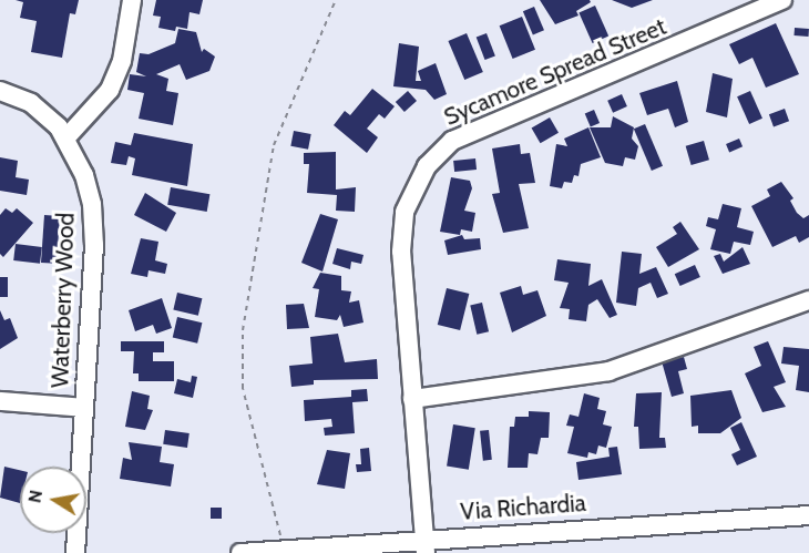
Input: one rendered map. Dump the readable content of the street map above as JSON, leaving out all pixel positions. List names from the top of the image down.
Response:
{
  "streets": {
    "street": ["Sycamore Spread Street", "Waterberry Wood", "Via Richardia"]
  },
  "crossings": [
    ["Sycamore Spread Street", "Via Richardia"]
  ],
  "north": "left"
}
